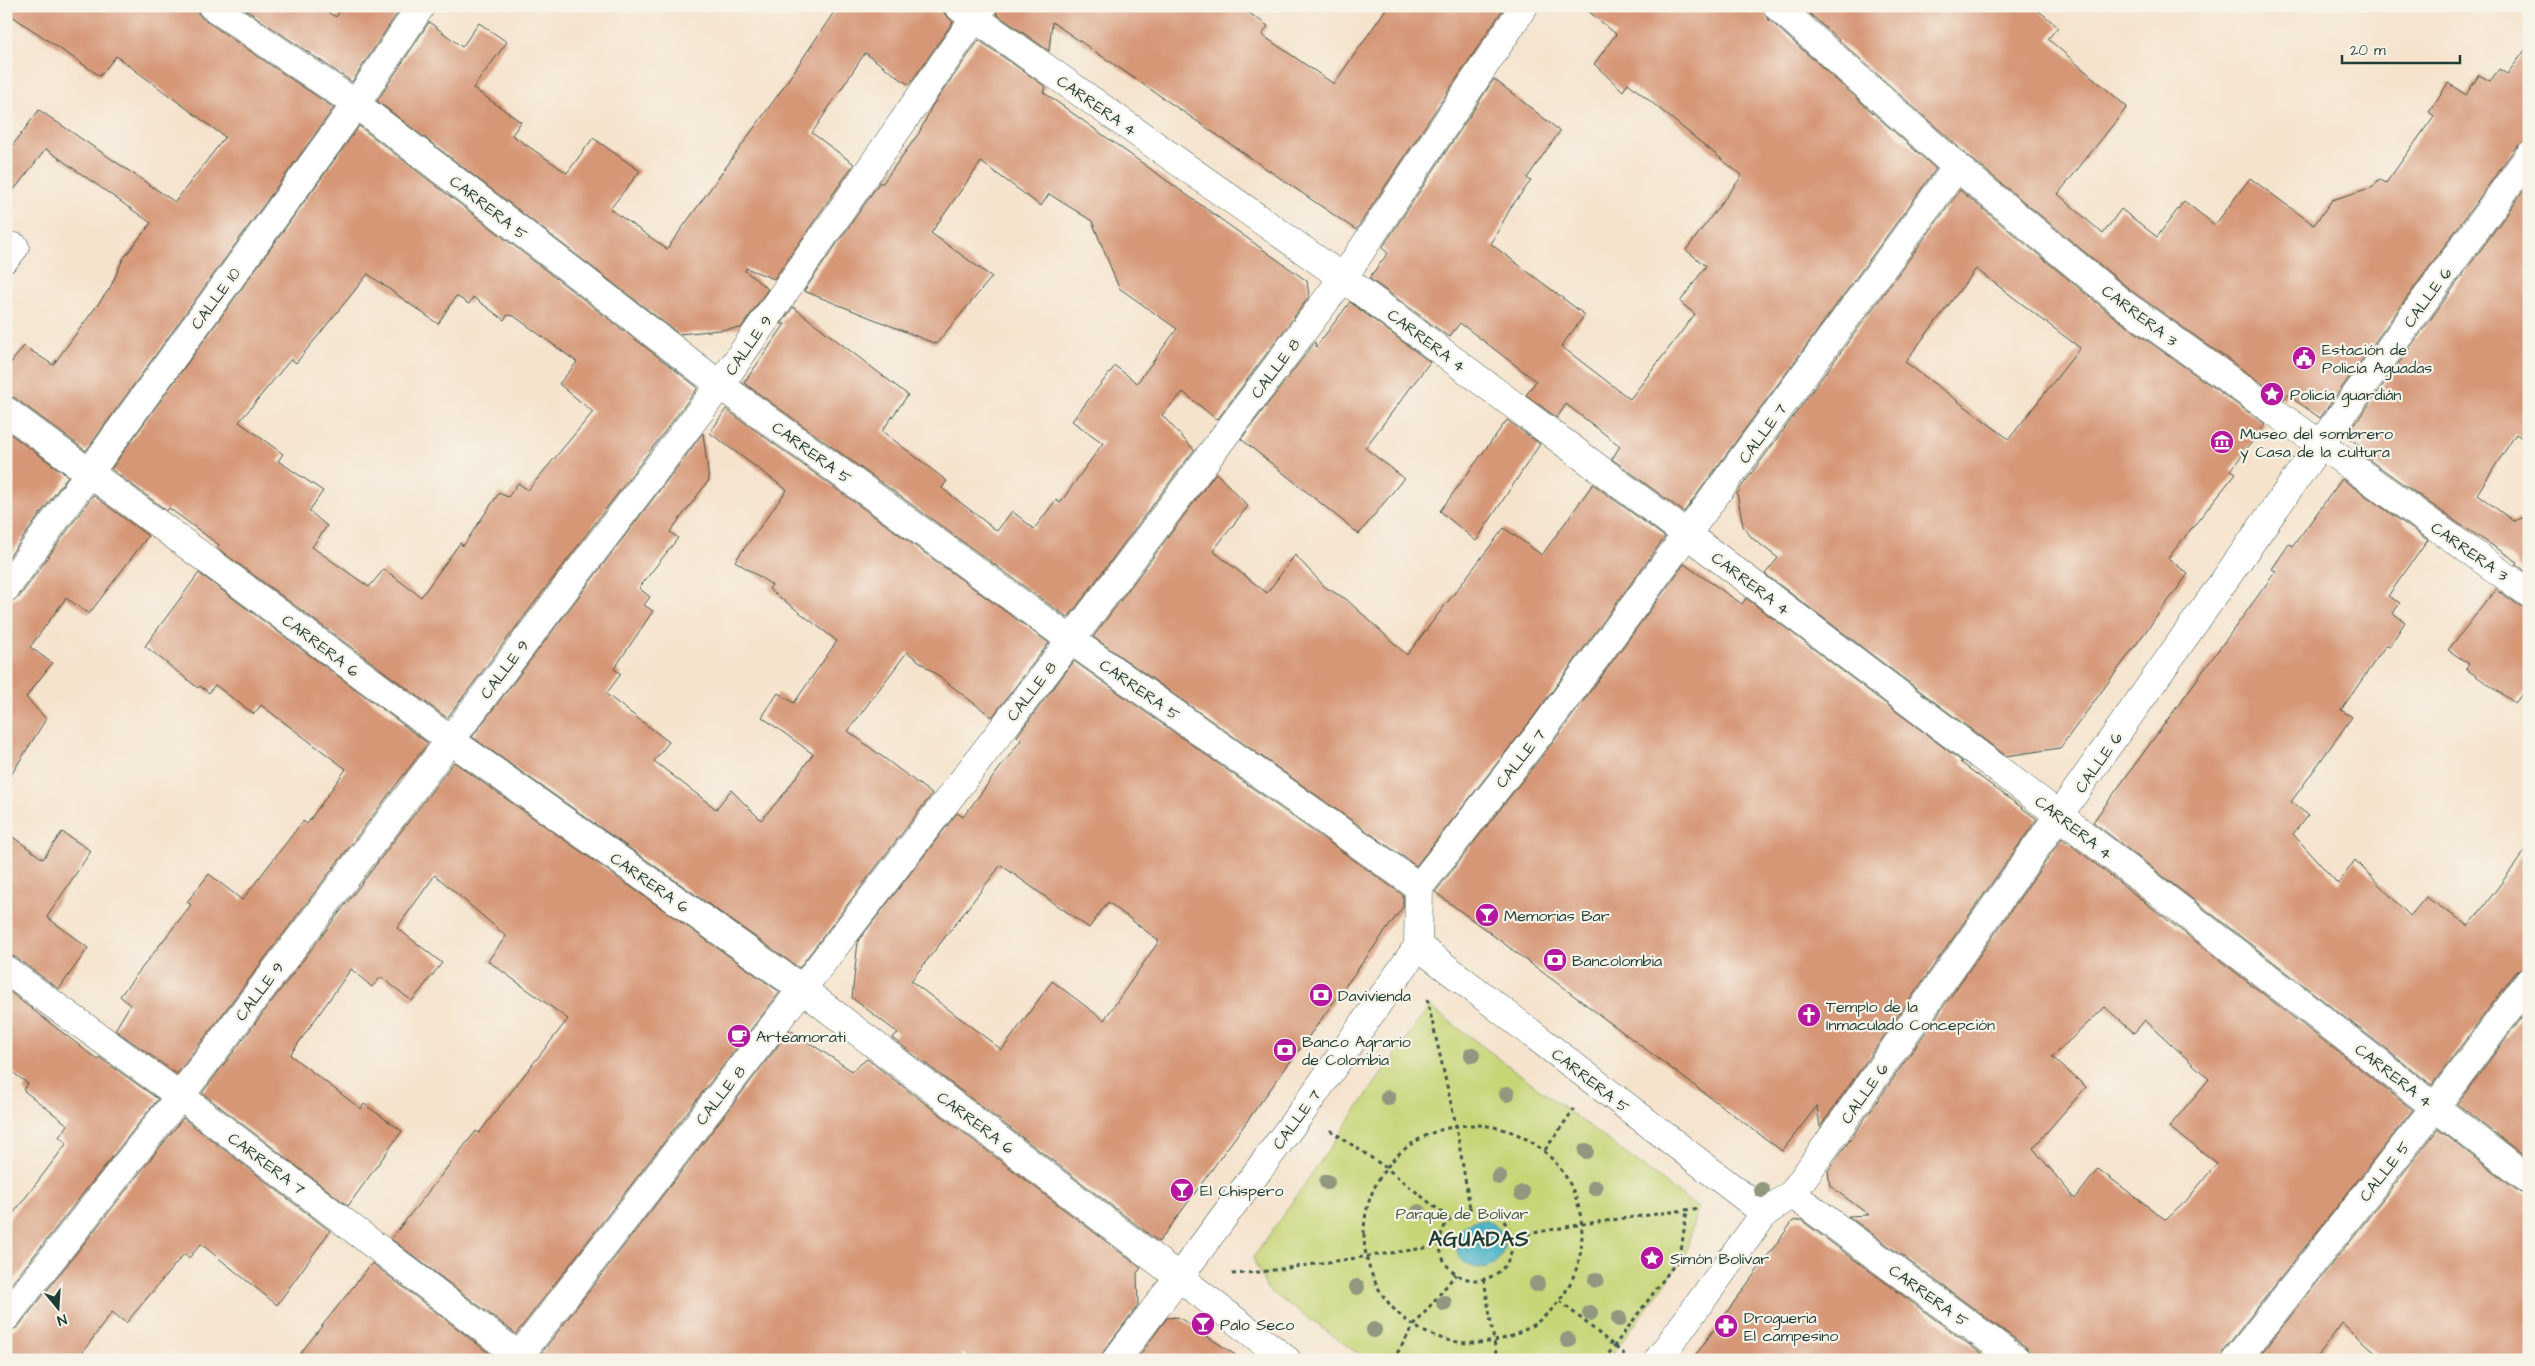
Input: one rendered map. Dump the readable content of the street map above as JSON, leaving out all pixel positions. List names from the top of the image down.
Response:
{
  "streets": {
    "street": [
      "CARRERA 4",
      "CARRERA 5",
      "CALLE 6",
      "CALLE 10",
      "CARRERA 3",
      "CALLE 9",
      "CALLE 8",
      "CALLE 7",
      "CARRERA 6",
      "CARRERA 7",
      "CALLE 5"
    ]
  },
  "crossings": [
    ["CARRERA 4", "CALLE 6"],
    ["CARRERA 4", "CALLE 9"],
    ["CARRERA 4", "CALLE 8"],
    ["CARRERA 4", "CALLE 7"],
    ["CARRERA 4", "CALLE 5"],
    ["CARRERA 5", "CALLE 6"],
    ["CARRERA 5", "CALLE 10"],
    ["CARRERA 5", "CALLE 9"],
    ["CARRERA 5", "CALLE 8"],
    ["CARRERA 5", "CALLE 7"],
    ["CALLE 6", "CARRERA 3"],
    ["CALLE 10", "CARRERA 6"],
    ["CARRERA 3", "CALLE 7"],
    ["CALLE 9", "CARRERA 6"],
    ["CALLE 9", "CARRERA 7"],
    ["CALLE 8", "CARRERA 6"],
    ["CALLE 8", "CARRERA 7"],
    ["CALLE 7", "CARRERA 6"]
  ],
  "districts": ["AGUADAS"],
  "parks": ["Parque de Bolívar"],
  "places": {
    "public building": ["Estación de Policía Aguadas"],
    "place": ["Policía guardián", "Simón Bolívar"],
    "museum": ["Museo del sombrero y Casa de la cultura"],
    "bar": ["Memorias Bar", "El Chispero", "Palo Seco"],
    "bank": ["Bancolombia", "Davivienda", "Banco Agrario de Colombia"],
    "church": ["Templo de la Inmaculado Concepción"],
    "cafe": ["Arteamorati"],
    "pharmacy": ["Drogueria El campesino"]
  },
  "scale_bar": "20 m",
  "north": "bottom"
}
